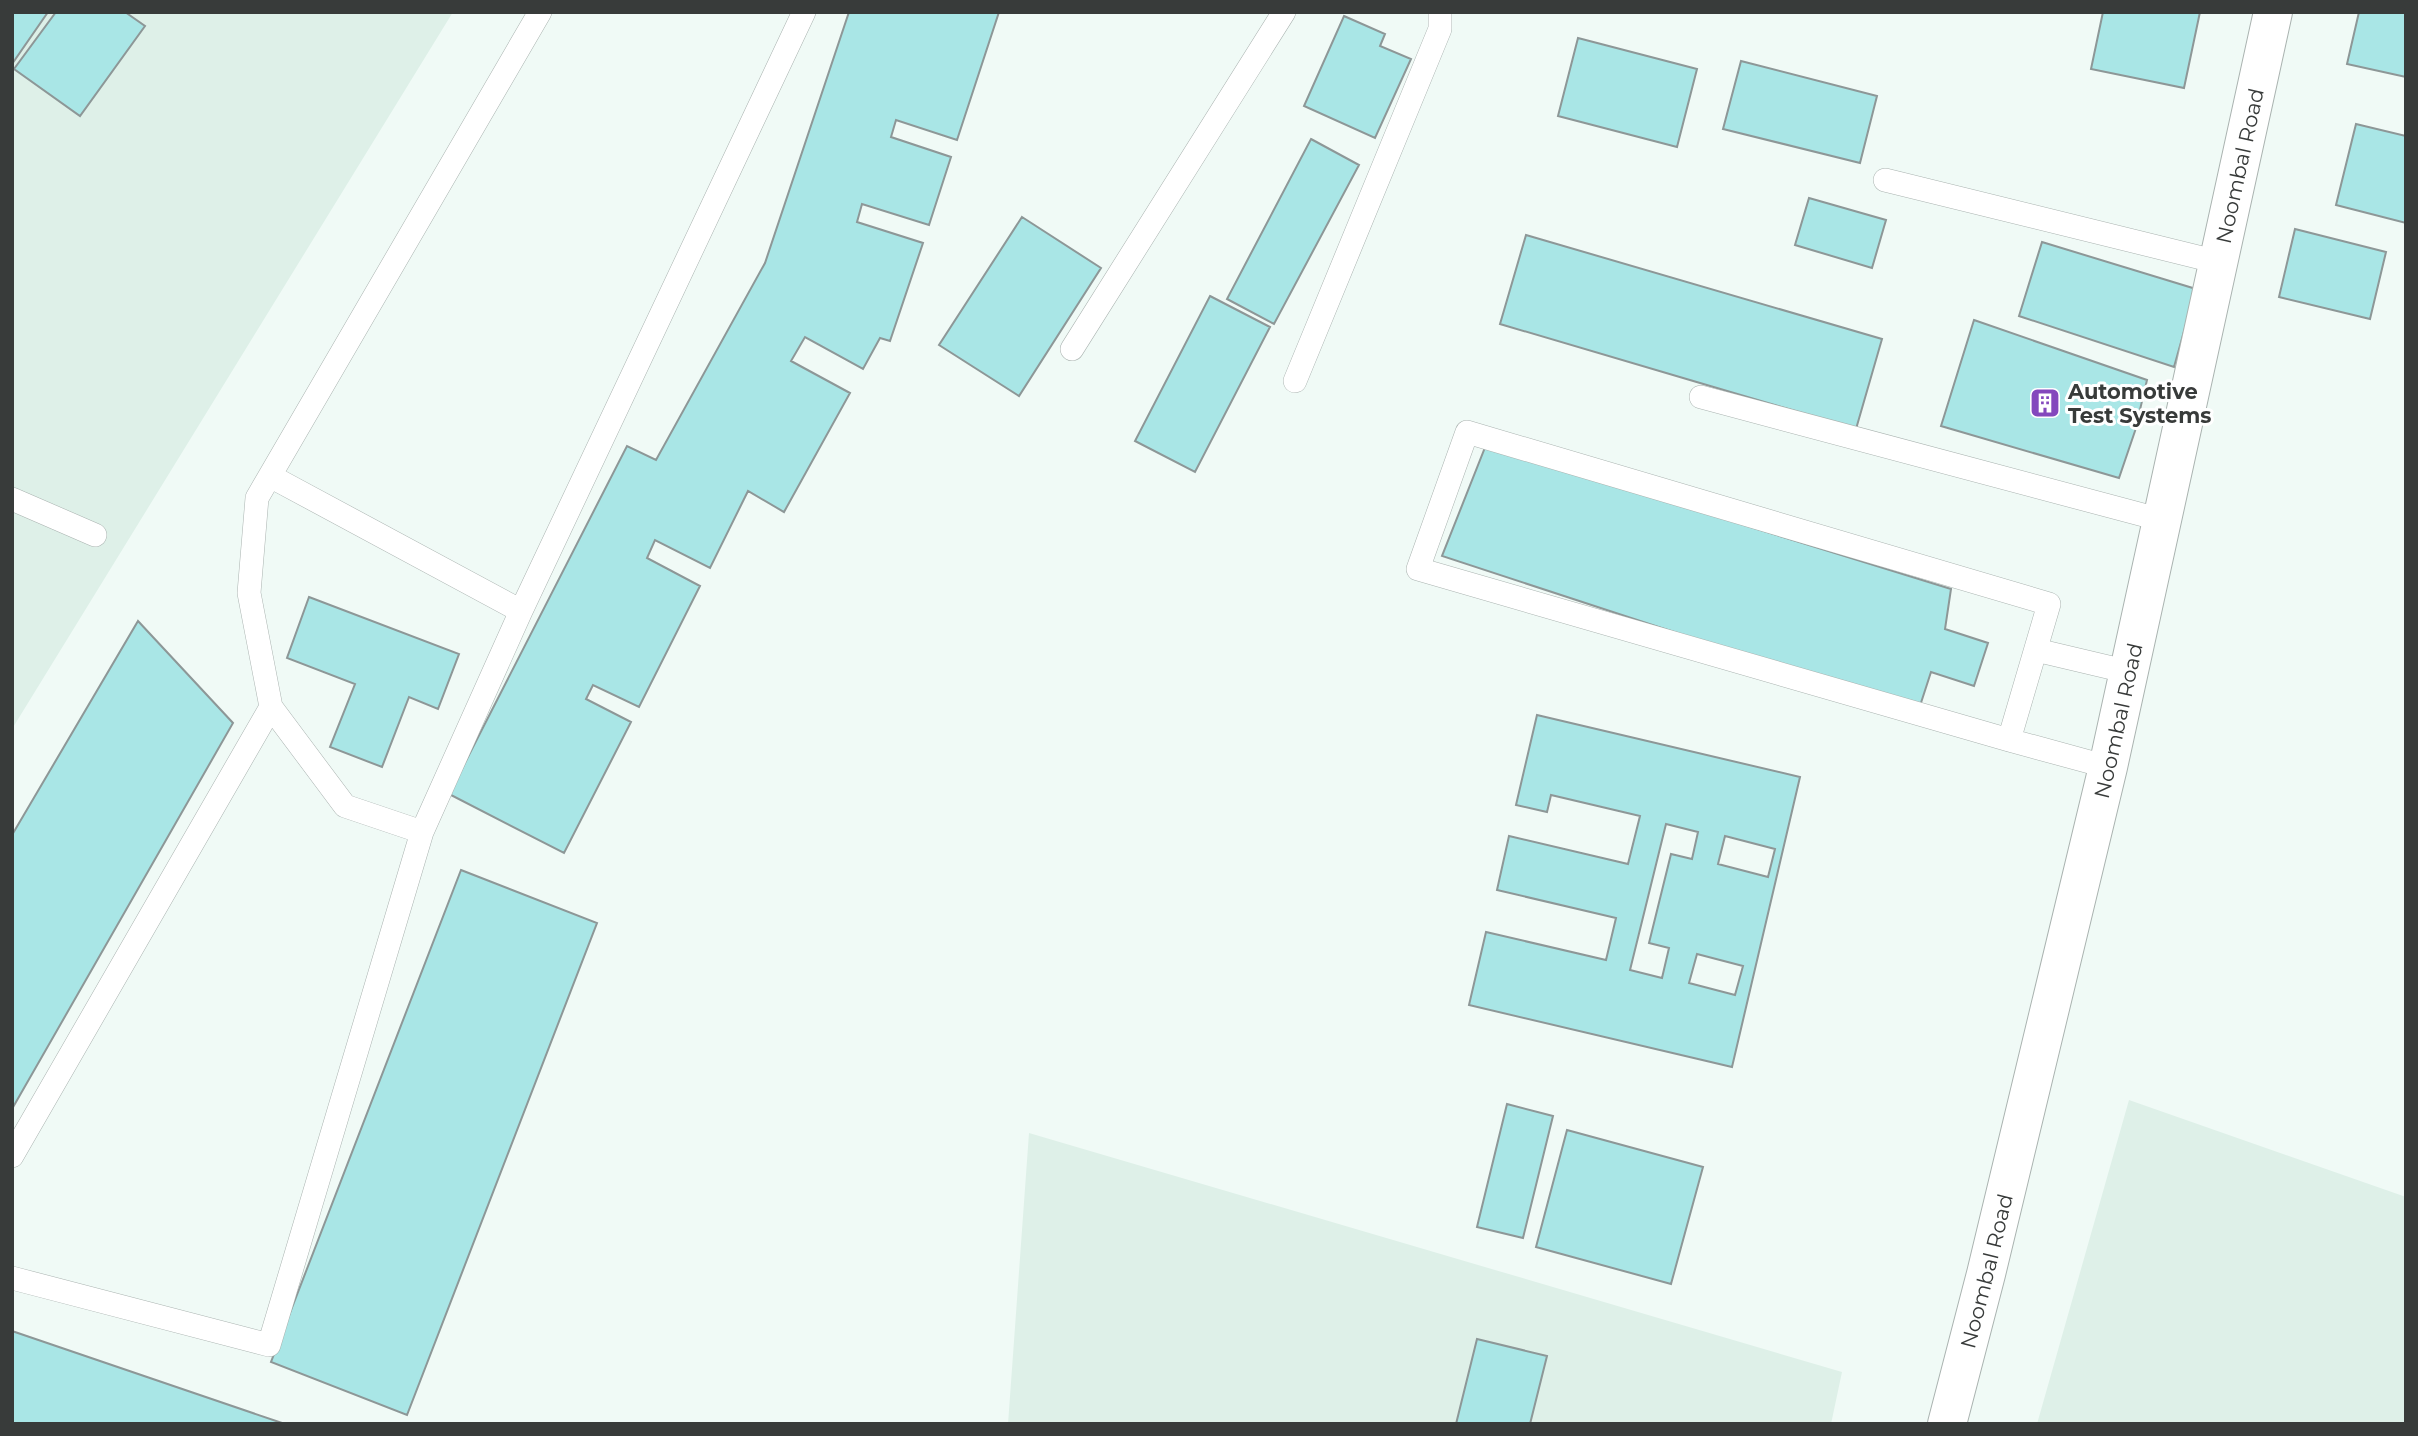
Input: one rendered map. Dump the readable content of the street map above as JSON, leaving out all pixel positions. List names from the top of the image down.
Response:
{
  "streets": {
    "street": ["Noombal Road"]
  },
  "places": {
    "building": ["Automotive Test Systems"]
  }
}
